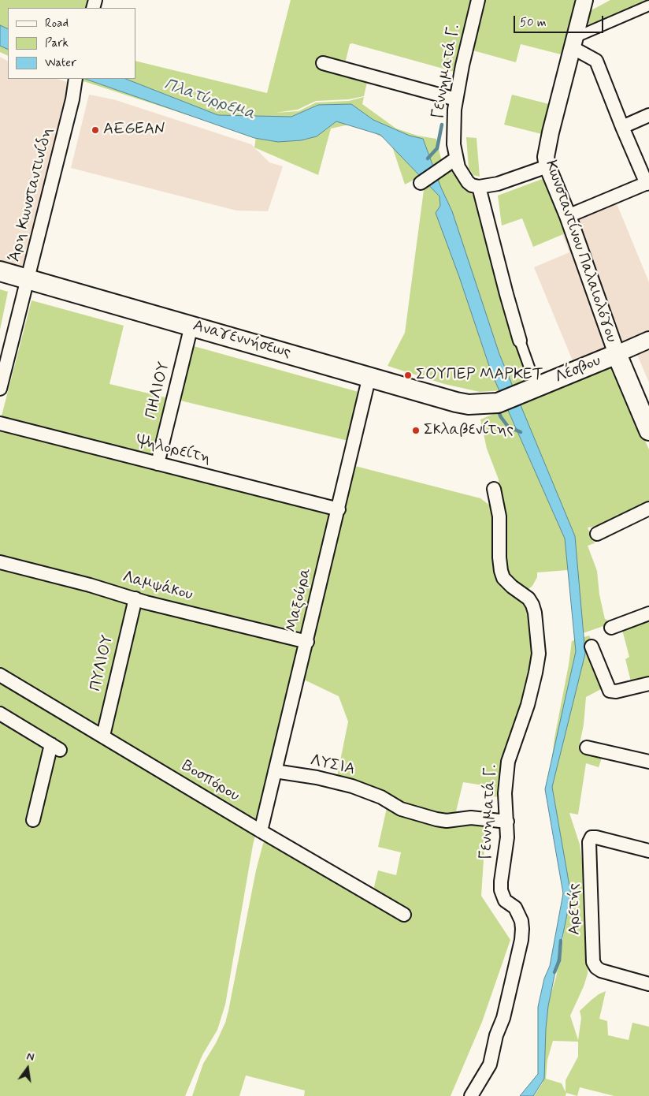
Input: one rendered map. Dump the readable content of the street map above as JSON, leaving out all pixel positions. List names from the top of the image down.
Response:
{
  "streets": {
    "main road": ["Κωνσταντίνου Παλαιολόγου", "Αναγεννήσεως", "Λέσβου"],
    "street": [
      "Γεννηματά Γ.",
      "Άρη Κωνσταντινίδη",
      "ΠΗΛΙΟΥ",
      "Ψηλορείτη",
      "Λαμψάκου",
      "Μαξούρα",
      "ΠΥΛΙΟΥ",
      "ΛΥΣΙΑ",
      "Βοσπόρου",
      "Αρετής"
    ]
  },
  "crossings": [
    ["Γεννηματά Γ.", "ΛΥΣΙΑ"],
    ["Άρη Κωνσταντινίδη", "Αναγεννήσεως"],
    ["Κωνσταντίνου Παλαιολόγου", "Λέσβου"],
    ["Αναγεννήσεως", "Λέσβου"],
    ["Αναγεννήσεως", "ΠΗΛΙΟΥ"],
    ["Αναγεννήσεως", "Μαξούρα"],
    ["ΠΗΛΙΟΥ", "Ψηλορείτη"],
    ["Ψηλορείτη", "Μαξούρα"],
    ["Λαμψάκου", "Μαξούρα"],
    ["Λαμψάκου", "ΠΥΛΙΟΥ"],
    ["Μαξούρα", "ΛΥΣΙΑ"],
    ["Μαξούρα", "Βοσπόρου"],
    ["ΠΥΛΙΟΥ", "Βοσπόρου"]
  ],
  "water": ["Πλατύρρεμα"],
  "places": ["AEGEAN", "ΣΟΥΠΕΡ ΜΑΡΚΕΤ", "Σκλαβενίτης"],
  "legend": ["Road", "Park", "Water"],
  "scale_bar": "50 m",
  "north": "top"
}
